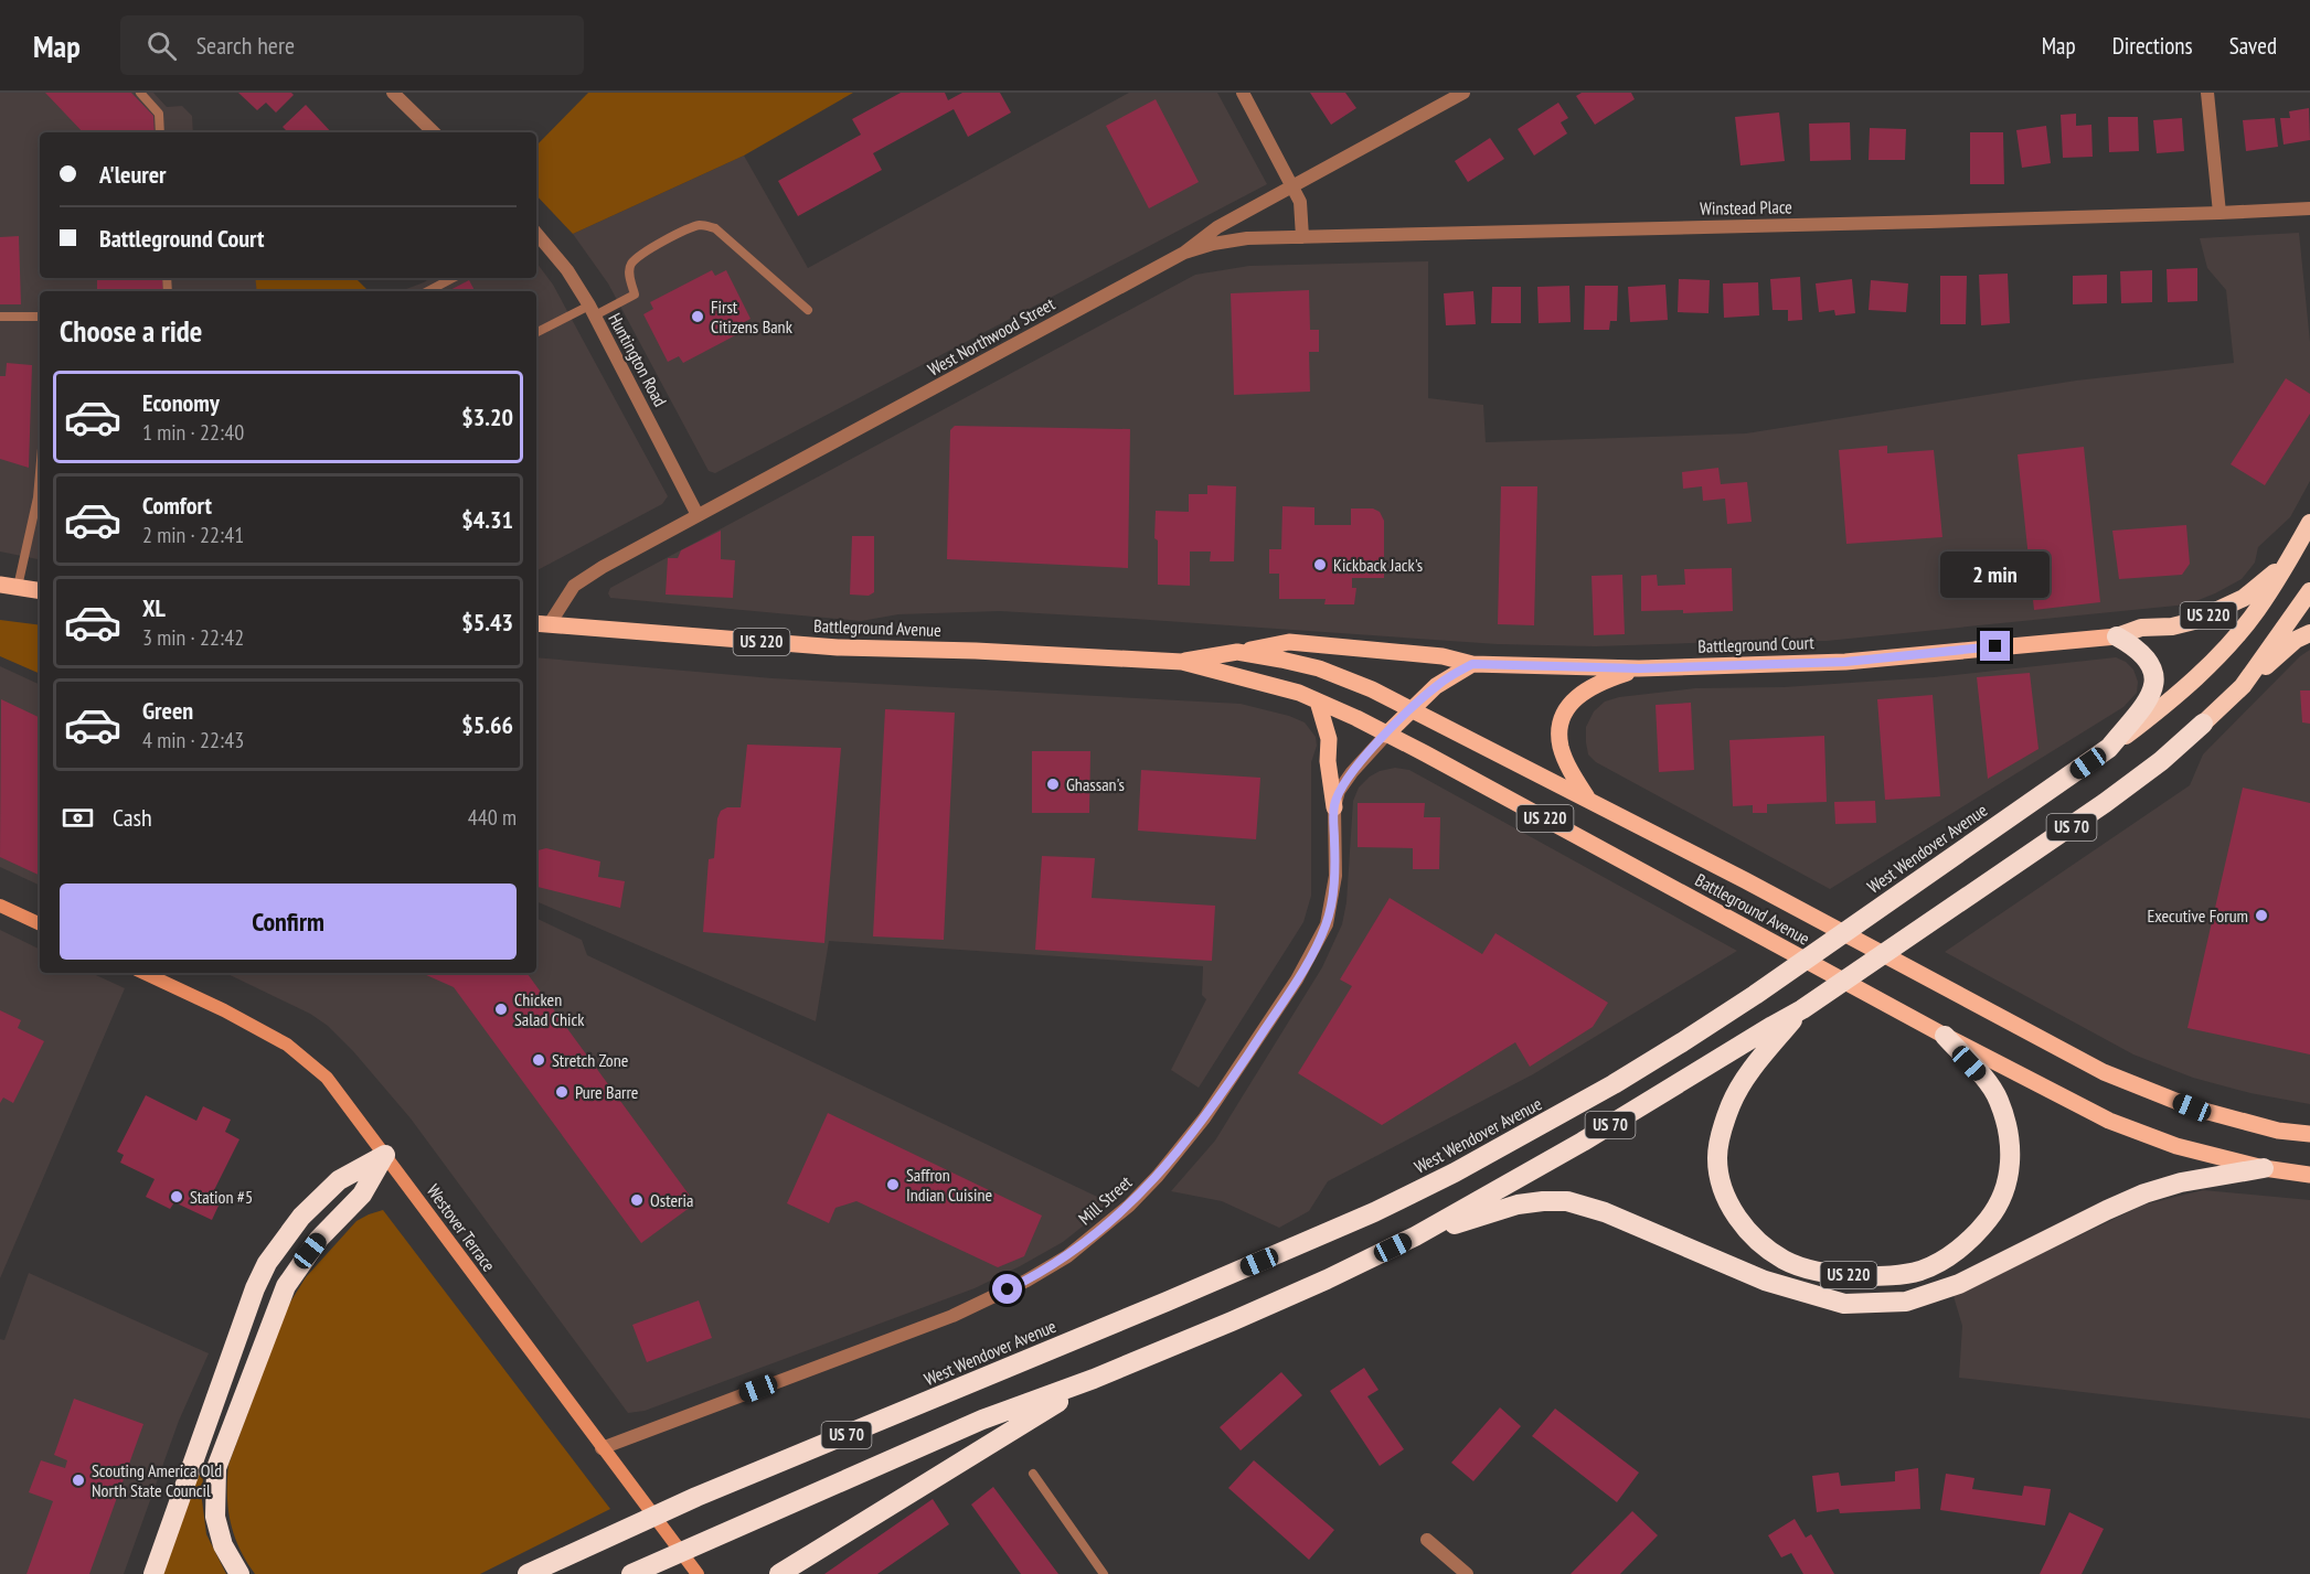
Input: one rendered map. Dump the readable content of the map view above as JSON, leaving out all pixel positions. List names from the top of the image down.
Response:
{
  "streets": {
    "highway": ["US 220", "US 70", "West Wendover Avenue"],
    "main road": ["Battleground Avenue", "Battleground Court", "Westover Terrace"],
    "street": [
      "Winstead Place",
      "West Northwood Street",
      "Huntington Road",
      "Mill Street"
    ]
  },
  "crossings": [
    ["Winstead Place", "West Northwood Street"],
    ["West Northwood Street", "Huntington Road"],
    ["West Northwood Street", "Battleground Avenue"],
    ["US 220", "Battleground Avenue"],
    ["US 220", "Battleground Court"],
    ["US 220", "US 70"],
    ["US 220", "West Wendover Avenue"],
    ["Battleground Avenue", "Mill Street"],
    ["Mill Street", "Westover Terrace"]
  ],
  "places": [
    "First Citizens Bank",
    "Kickback Jack's",
    "Ghassan's",
    "Executive Forum",
    "Chicken Salad Chick",
    "Stretch Zone",
    "Pure Barre",
    "Saffron Indian Cuisine",
    "Station #5",
    "Osteria",
    "Scouting America Old North State Council"
  ],
  "page": {
    "header": "Map",
    "search": "Search here",
    "nav": ["Map", "Directions", "Saved"],
    "banner": ["A'leurer", "Battleground Court"],
    "heading": "Choose a ride",
    "list": [
      {
        "name": "Economy",
        "note": "1 min · 22:40",
        "value": "$3.20"
      },
      {
        "name": "Comfort",
        "note": "2 min · 22:41",
        "value": "$4.31"
      },
      {
        "name": "XL",
        "note": "3 min · 22:42",
        "value": "$5.43"
      },
      {
        "name": "Green",
        "note": "4 min · 22:43",
        "value": "$5.66"
      }
    ],
    "bubble": "2 min",
    "pay": ["Cash", "440 m"],
    "buttons": "Confirm"
  }
}
